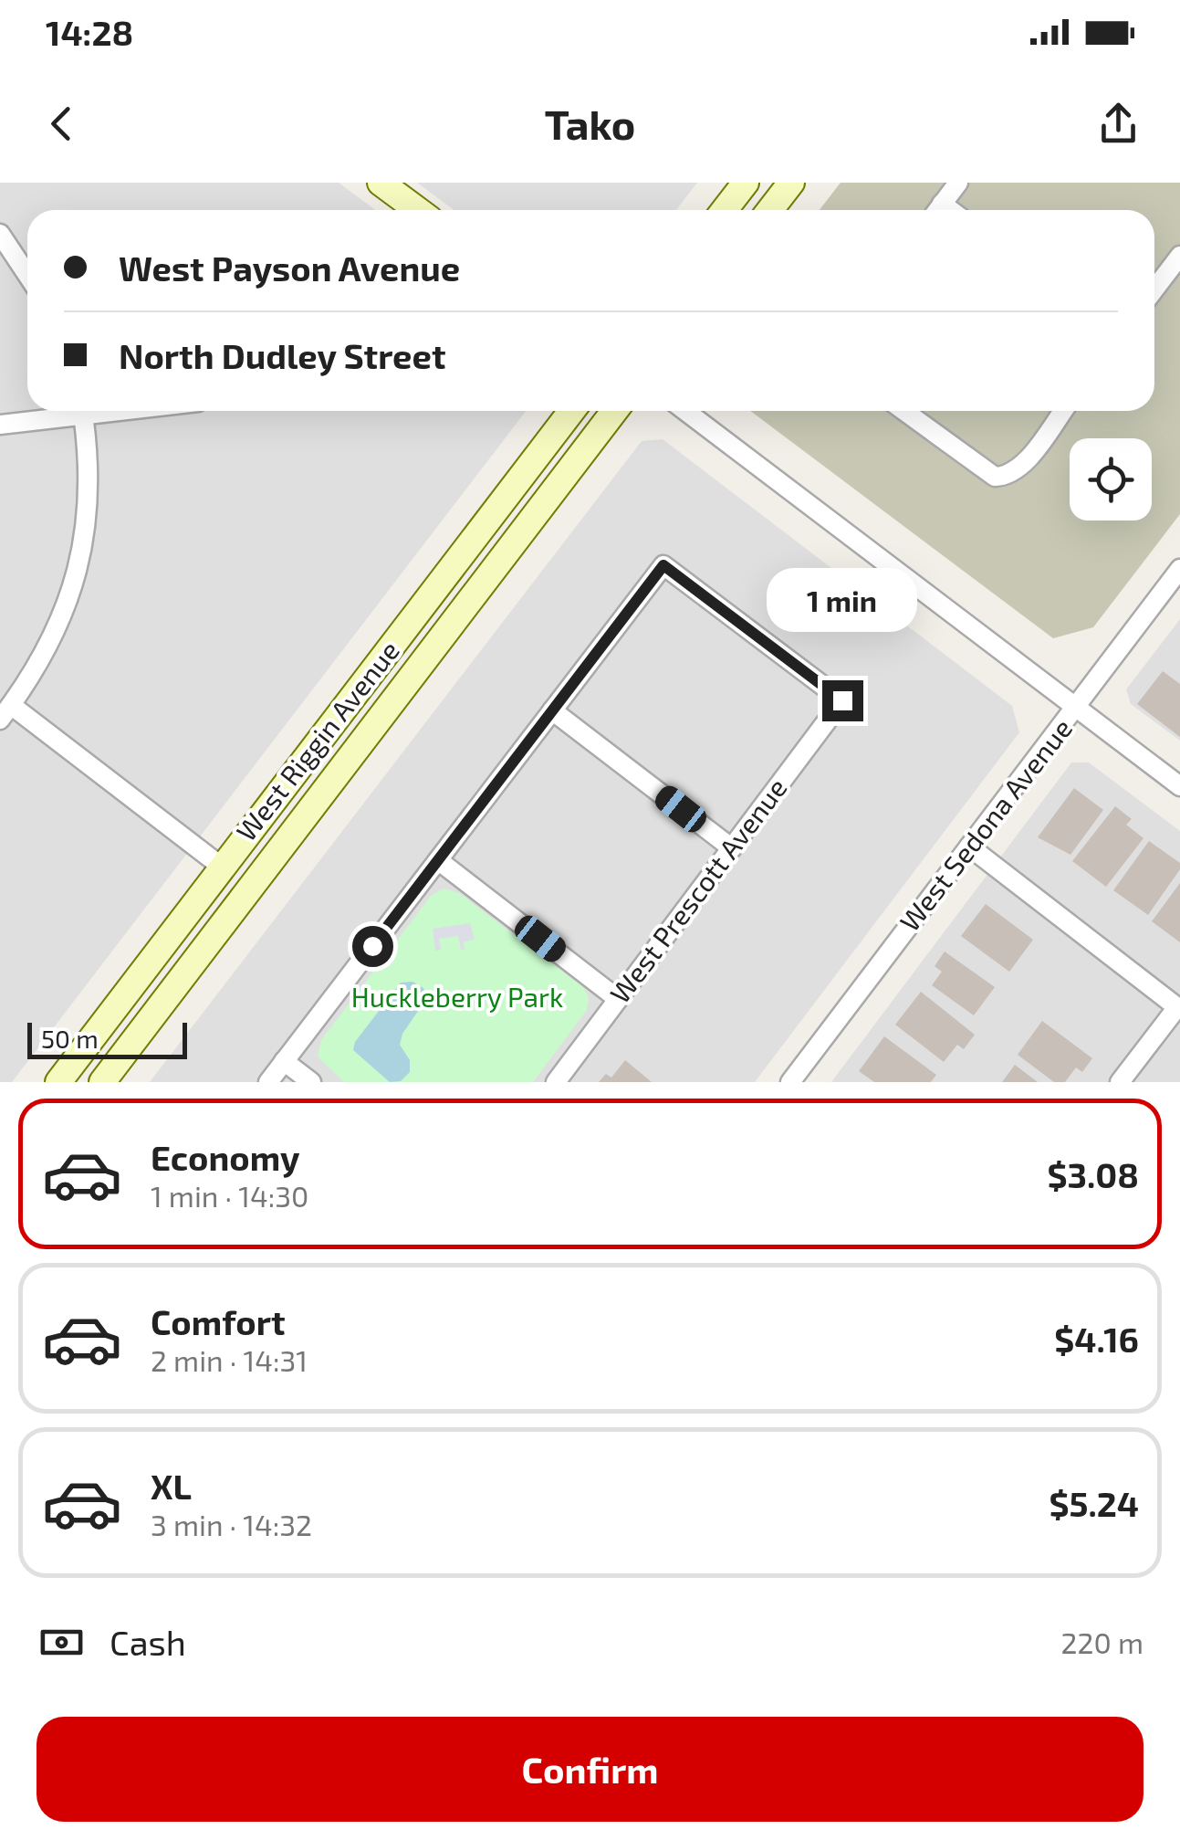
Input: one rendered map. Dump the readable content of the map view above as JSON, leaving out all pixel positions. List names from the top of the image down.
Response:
{
  "streets": {
    "main road": ["West Riggin Avenue"],
    "street": ["West Sedona Avenue", "West Prescott Avenue"]
  },
  "parks": ["Huckleberry Park"],
  "scale_bar": "50 m",
  "page": {
    "status": "14:28",
    "header": "Tako",
    "banner": ["West Payson Avenue", "North Dudley Street"],
    "bubble": "1 min",
    "scale": "50 m",
    "list": [
      {
        "name": "Economy",
        "note": "1 min · 14:30",
        "value": "$3.08"
      },
      {
        "name": "Comfort",
        "note": "2 min · 14:31",
        "value": "$4.16"
      },
      {
        "name": "XL",
        "note": "3 min · 14:32",
        "value": "$5.24"
      }
    ],
    "pay": ["Cash", "220 m"],
    "buttons": "Confirm"
  }
}
